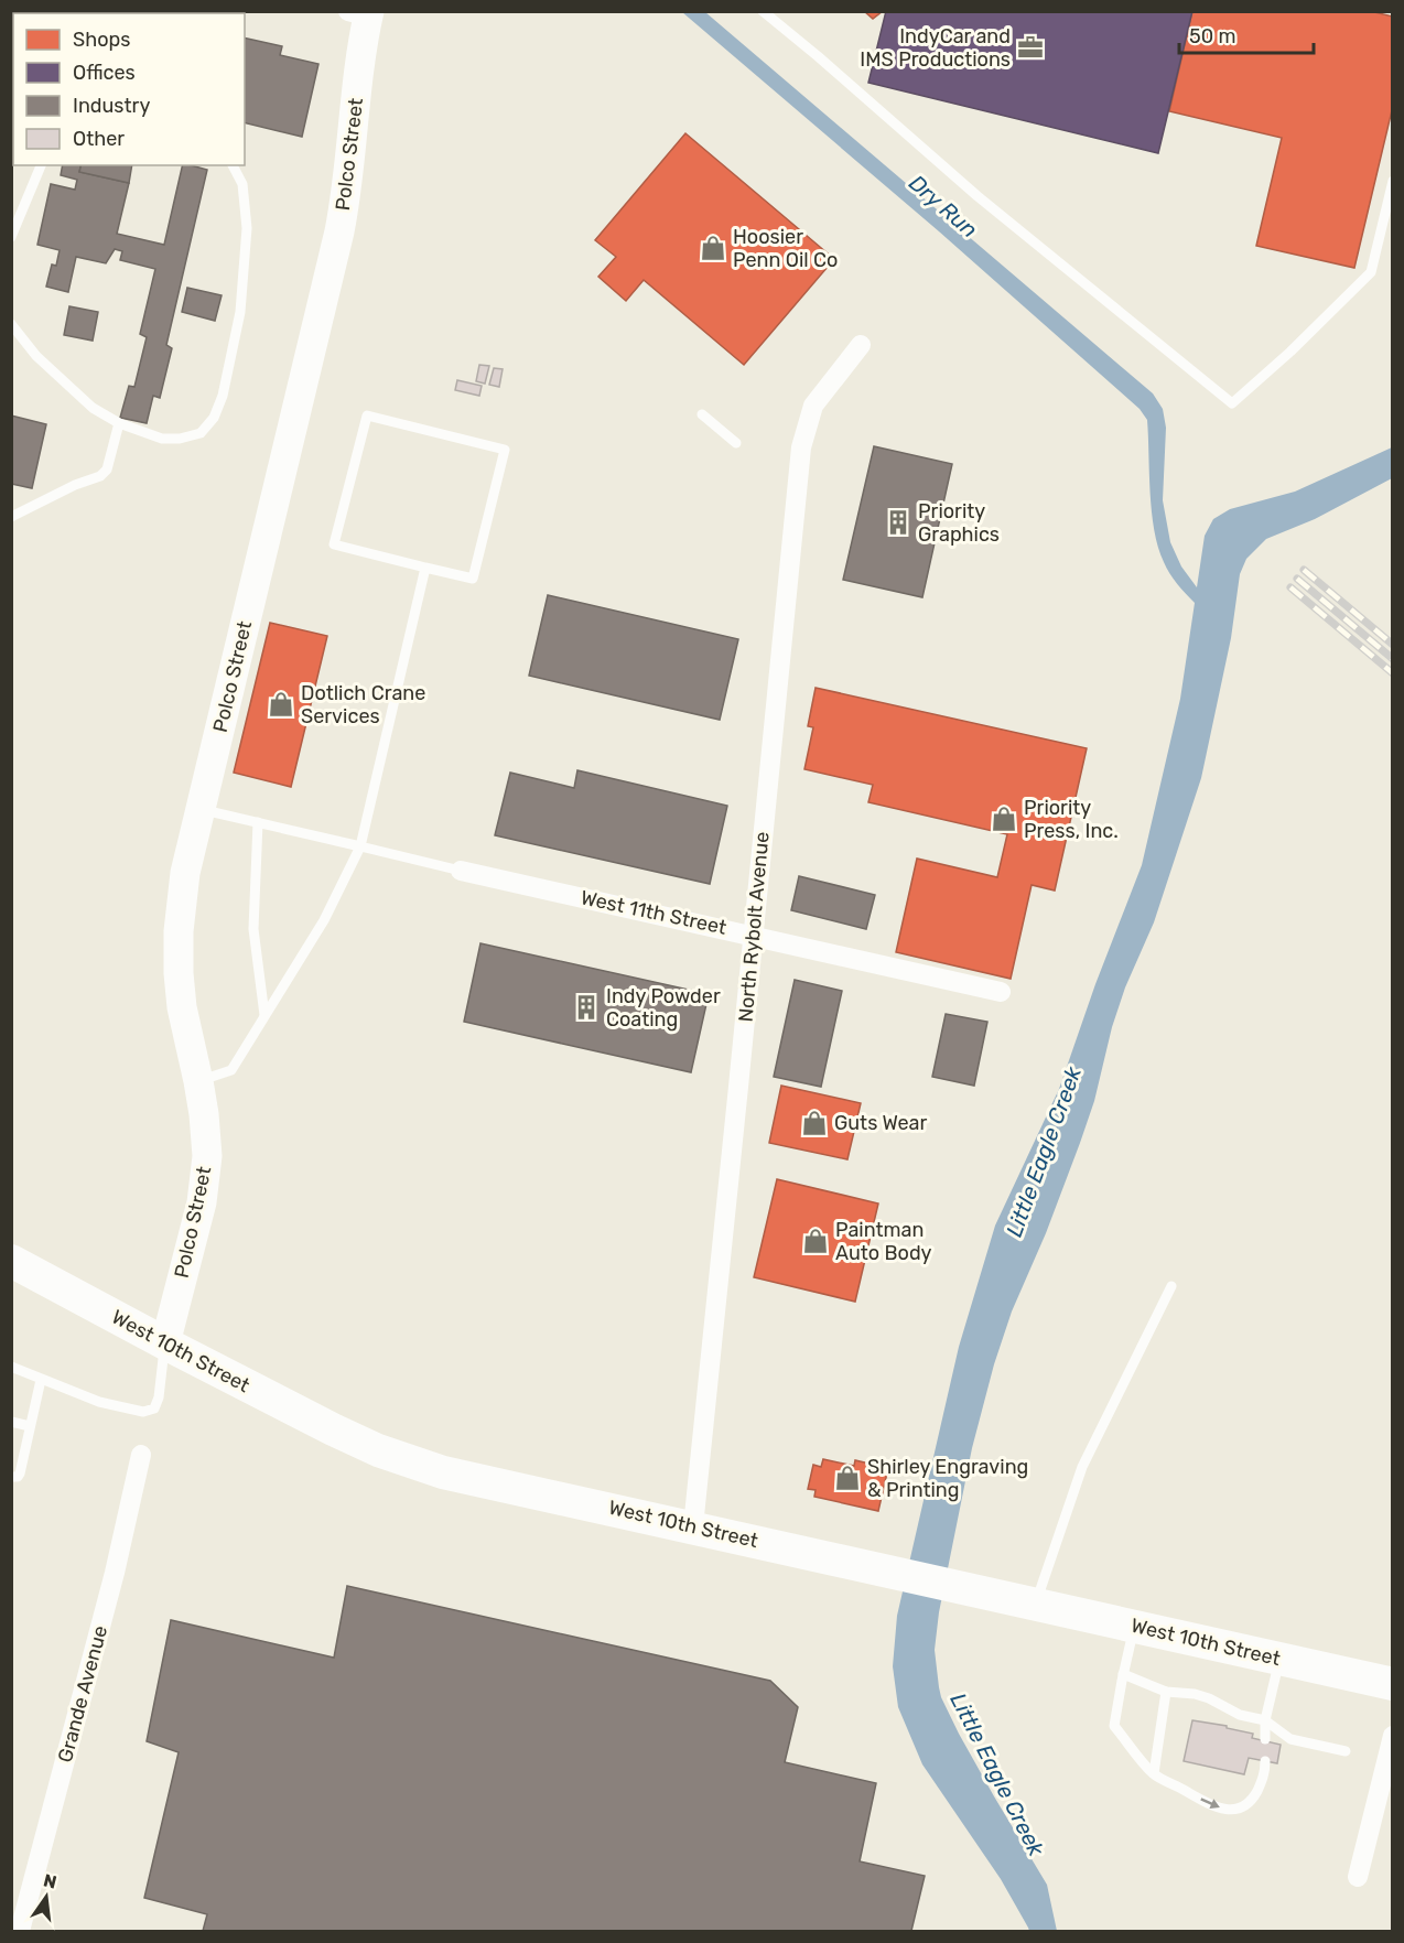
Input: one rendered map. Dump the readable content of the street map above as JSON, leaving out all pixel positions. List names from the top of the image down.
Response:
{
  "streets": {
    "main road": ["West 10th Street"],
    "street": [
      "Polco Street",
      "West 11th Street",
      "North Rybolt Avenue",
      "Grande Avenue"
    ]
  },
  "crossings": [
    ["Polco Street", "West 10th Street"],
    ["West 11th Street", "North Rybolt Avenue"],
    ["North Rybolt Avenue", "West 10th Street"]
  ],
  "water": ["Dry Run", "Little Eagle Creek"],
  "places": {
    "office": ["IndyCar and IMS Productions"],
    "shop": [
      "Hoosier Penn Oil Co",
      "Dotlich Crane Services",
      "Priority Press, Inc.",
      "Guts Wear",
      "Paintman Auto Body",
      "Shirley Engraving & Printing"
    ],
    "building": ["Priority Graphics", "Indy Powder Coating"]
  },
  "legend": [
    "Shops",
    "Offices",
    "Industry",
    "Other"
  ],
  "scale_bar": "50 m",
  "north": "top"
}
